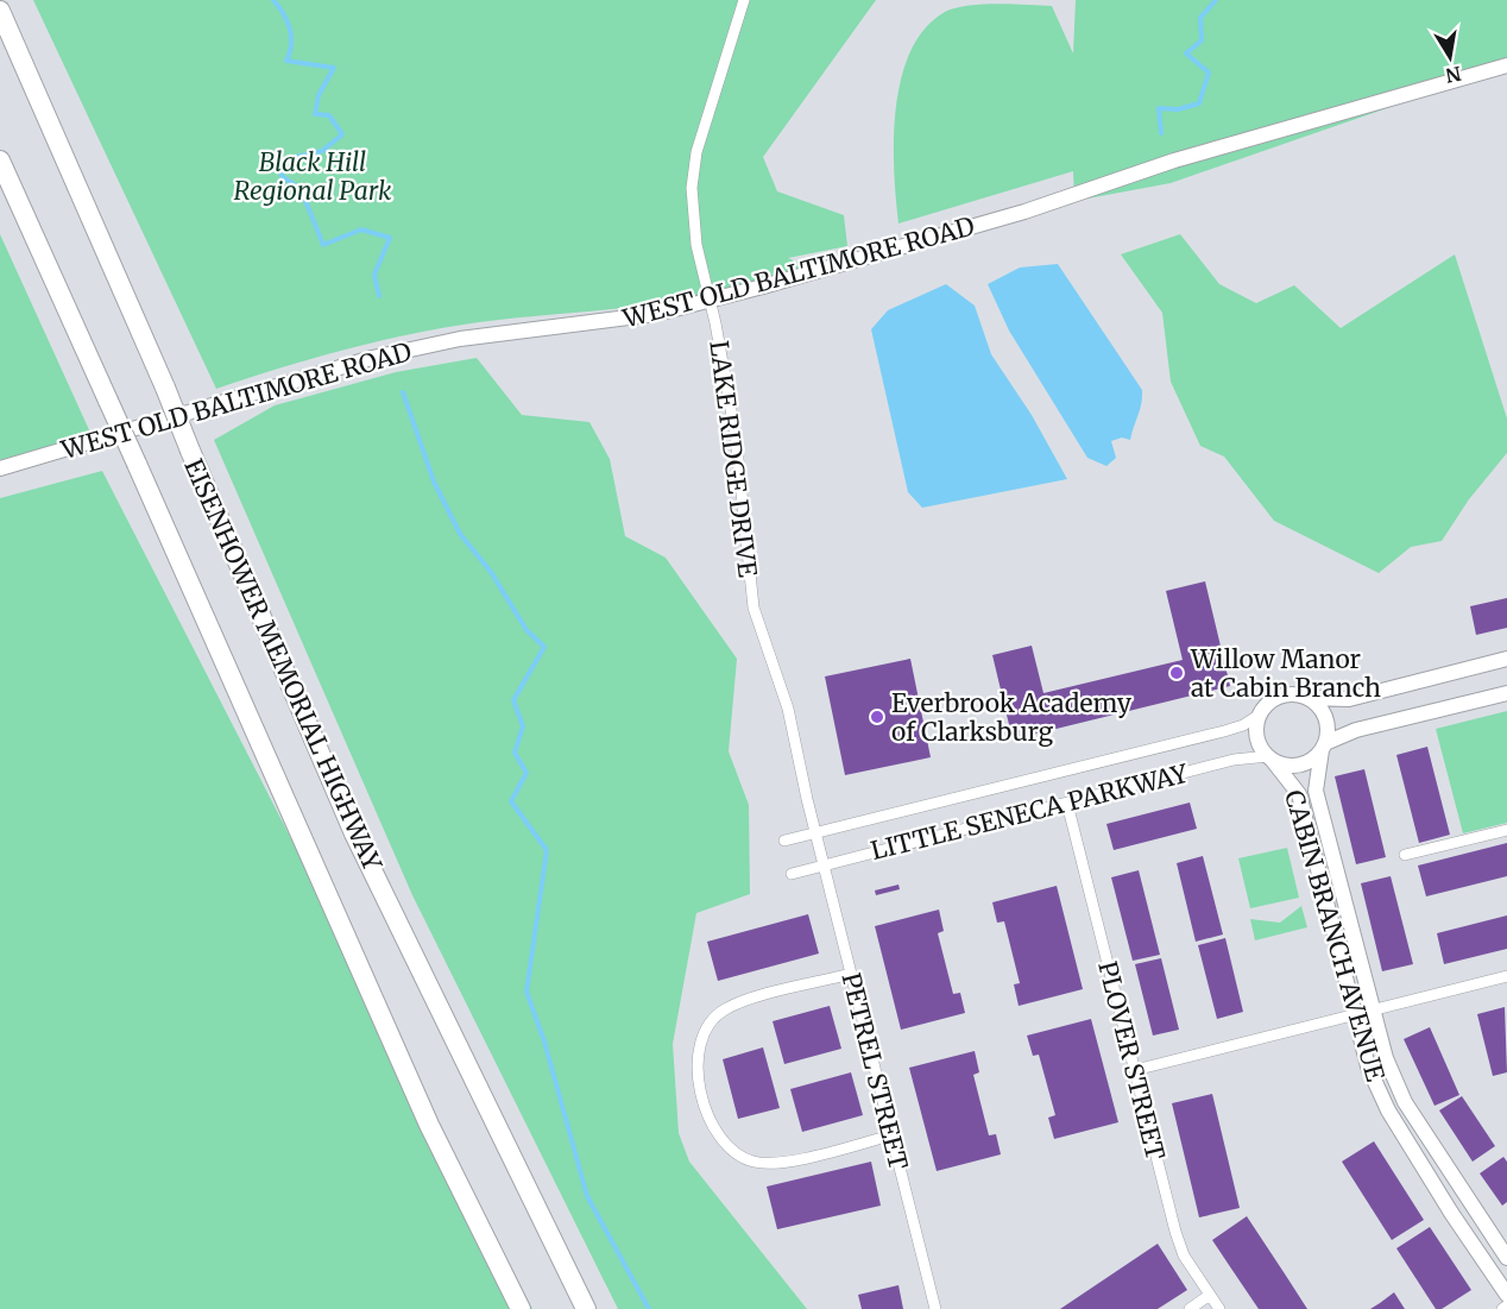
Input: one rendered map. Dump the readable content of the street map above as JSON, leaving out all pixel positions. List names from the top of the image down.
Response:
{
  "streets": {
    "highway": ["EISENHOWER MEMORIAL HIGHWAY"],
    "street": [
      "WEST OLD BALTIMORE ROAD",
      "LAKE RIDGE DRIVE",
      "LITTLE SENECA PARKWAY",
      "CABIN BRANCH AVENUE",
      "PLOVER STREET",
      "PETREL STREET"
    ]
  },
  "crossings": [
    ["WEST OLD BALTIMORE ROAD", "LAKE RIDGE DRIVE"],
    ["LAKE RIDGE DRIVE", "LITTLE SENECA PARKWAY"],
    ["LAKE RIDGE DRIVE", "PETREL STREET"],
    ["LITTLE SENECA PARKWAY", "CABIN BRANCH AVENUE"],
    ["LITTLE SENECA PARKWAY", "PLOVER STREET"],
    ["LITTLE SENECA PARKWAY", "PETREL STREET"]
  ],
  "parks": ["Black Hill Regional Park"],
  "places": ["Willow Manor at Cabin Branch", "Everbrook Academy of Clarksburg"],
  "north": "bottom"
}
